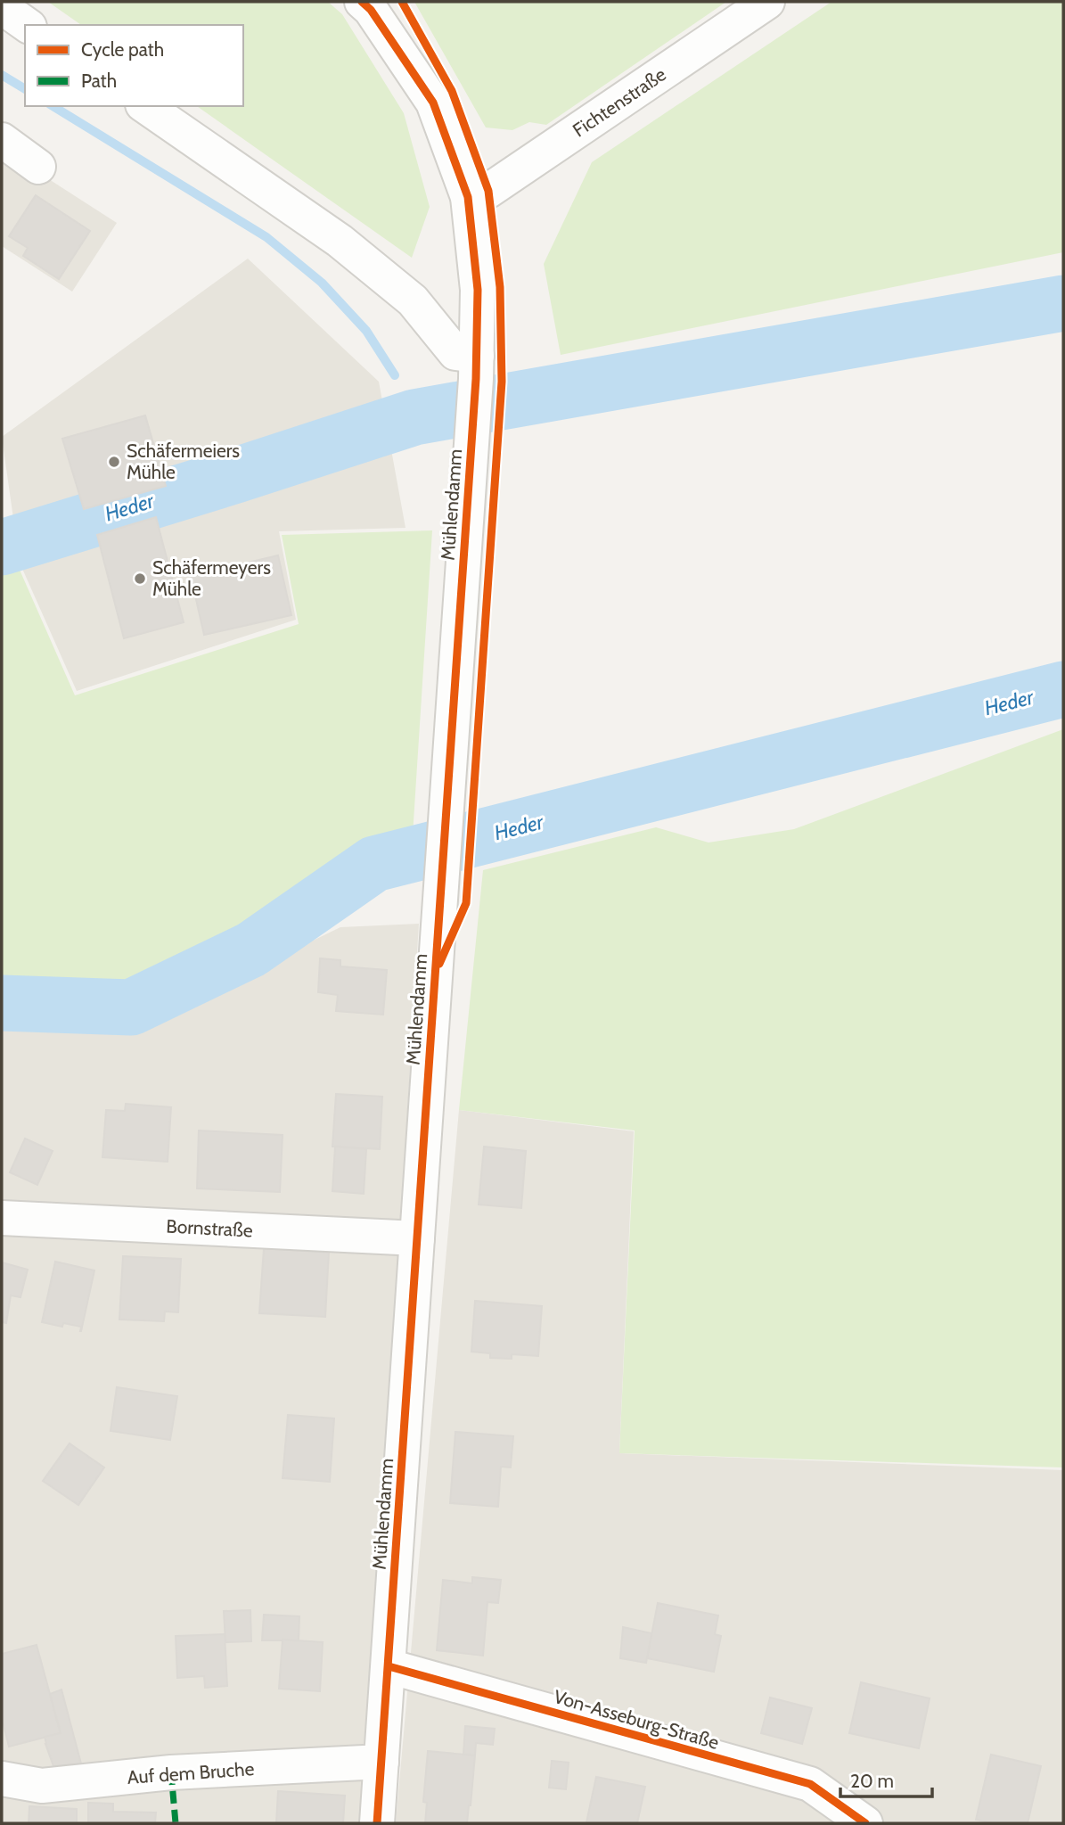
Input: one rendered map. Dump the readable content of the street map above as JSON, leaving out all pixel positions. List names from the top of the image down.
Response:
{
  "streets": {
    "street": [
      "Fichtenstraße",
      "Mühlendamm",
      "Bornstraße",
      "Von-Asseburg-Straße",
      "Auf dem Bruche"
    ]
  },
  "crossings": [
    ["Fichtenstraße", "Mühlendamm"],
    ["Mühlendamm", "Bornstraße"],
    ["Mühlendamm", "Von-Asseburg-Straße"],
    ["Mühlendamm", "Auf dem Bruche"]
  ],
  "water": ["Heder"],
  "places": ["Schäfermeiers Mühle", "Schäfermeyers Mühle"],
  "legend": ["Cycle path", "Path"],
  "scale_bar": "20 m"
}
